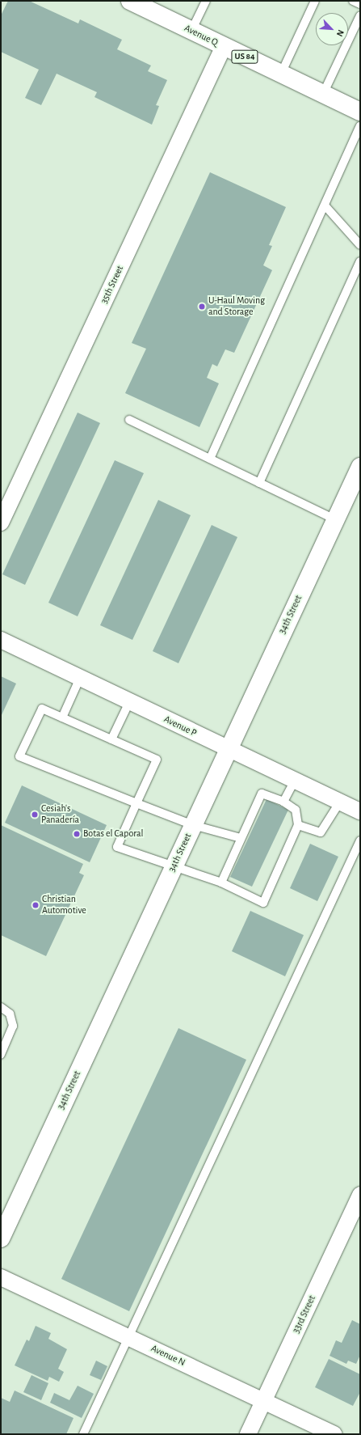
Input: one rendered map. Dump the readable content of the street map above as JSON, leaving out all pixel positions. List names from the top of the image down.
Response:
{
  "streets": {
    "main road": ["Avenue Q", "US 84", "34th Street"],
    "street": [
      "35th Street",
      "Avenue P",
      "33rd Street",
      "Avenue N"
    ]
  },
  "crossings": [
    ["Avenue Q", "35th Street"],
    ["34th Street", "Avenue P"],
    ["33rd Street", "Avenue N"]
  ],
  "places": [
    "U-Haul Moving and Storage",
    "Cesiah's Panadería",
    "Botas el Caporal",
    "Christian Automotive"
  ],
  "north": "bottom right"
}
